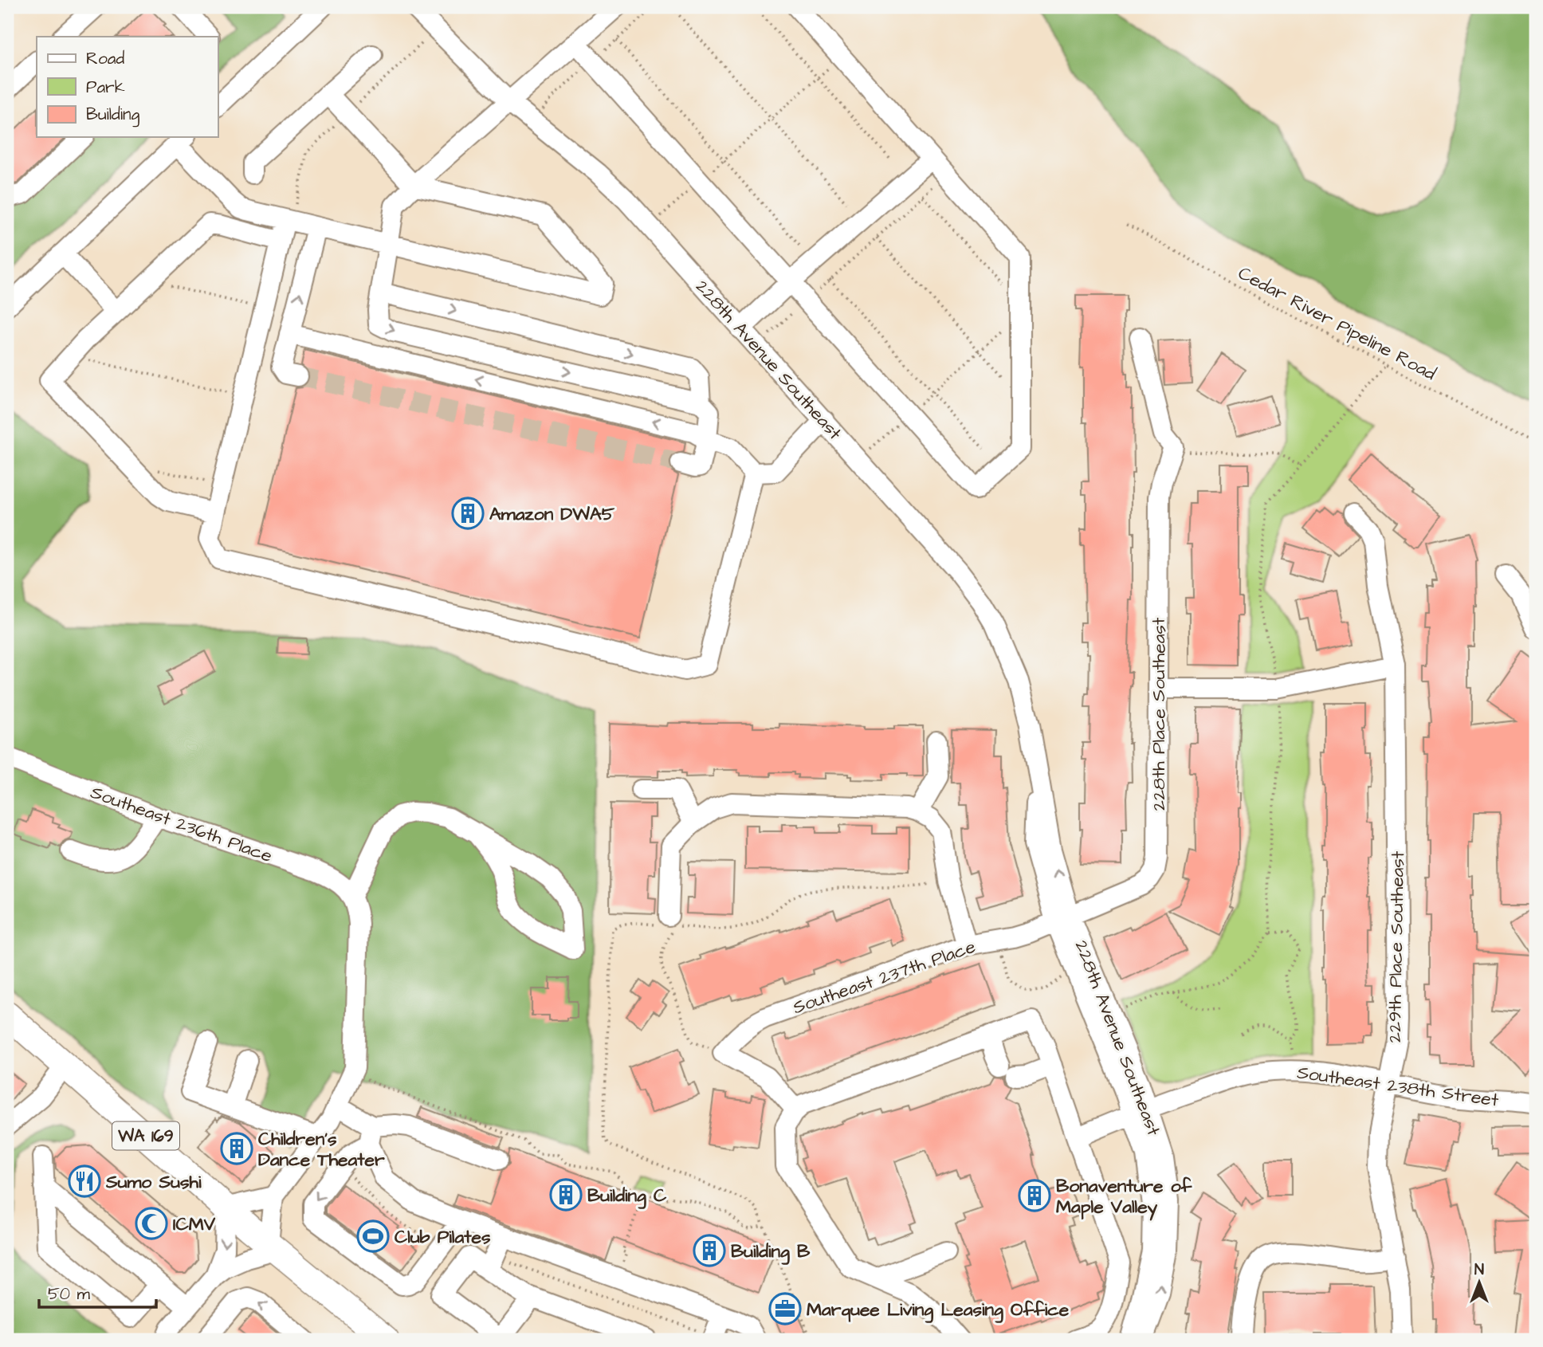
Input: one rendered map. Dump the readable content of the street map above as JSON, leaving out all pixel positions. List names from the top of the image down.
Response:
{
  "streets": {
    "main road": ["WA 169"],
    "street": [
      "228th Avenue Southeast",
      "228th Place Southeast",
      "Southeast 236th Place",
      "229th Place Southeast",
      "Southeast 237th Place",
      "Southeast 238th Street"
    ],
    "path": ["Cedar River Pipeline Road"]
  },
  "crossings": [
    ["228th Avenue Southeast", "228th Place Southeast"],
    ["228th Avenue Southeast", "Southeast 237th Place"],
    ["228th Avenue Southeast", "Southeast 238th Street"],
    ["228th Place Southeast", "Southeast 237th Place"],
    ["229th Place Southeast", "Southeast 238th Street"]
  ],
  "places": {
    "building": [
      "Amazon DWA5",
      "Children's Dance Theater",
      "Building C",
      "Bonaventure of Maple Valley",
      "Building B"
    ],
    "restaurant": ["Sumo Sushi"],
    "mosque": ["ICMV"],
    "sports": ["Club Pilates"],
    "office": ["Marquee Living Leasing Office"]
  },
  "legend": ["Road", "Park", "Building"],
  "scale_bar": "50 m",
  "north": "top"
}
